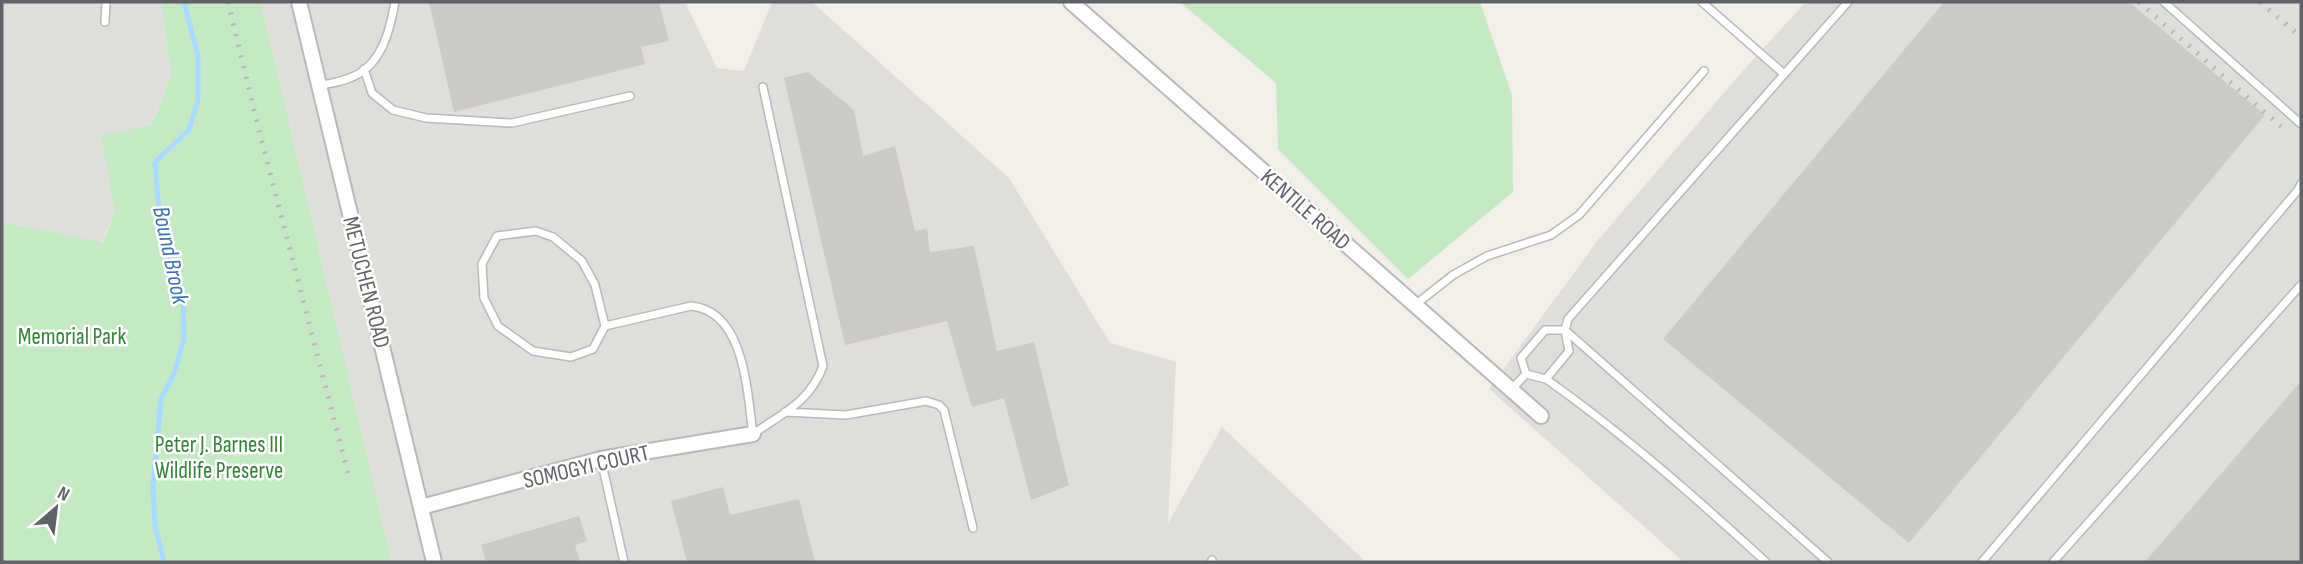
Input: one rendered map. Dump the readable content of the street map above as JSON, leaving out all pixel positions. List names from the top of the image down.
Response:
{
  "streets": {
    "street": ["KENTILE ROAD", "METUCHEN ROAD", "SOMOGYI COURT"]
  },
  "crossings": [
    ["METUCHEN ROAD", "SOMOGYI COURT"]
  ],
  "water": ["Bound Brook"],
  "parks": ["Memorial Park", "Peter J. Barnes III Wildlife Preserve"],
  "north": "top right"
}
